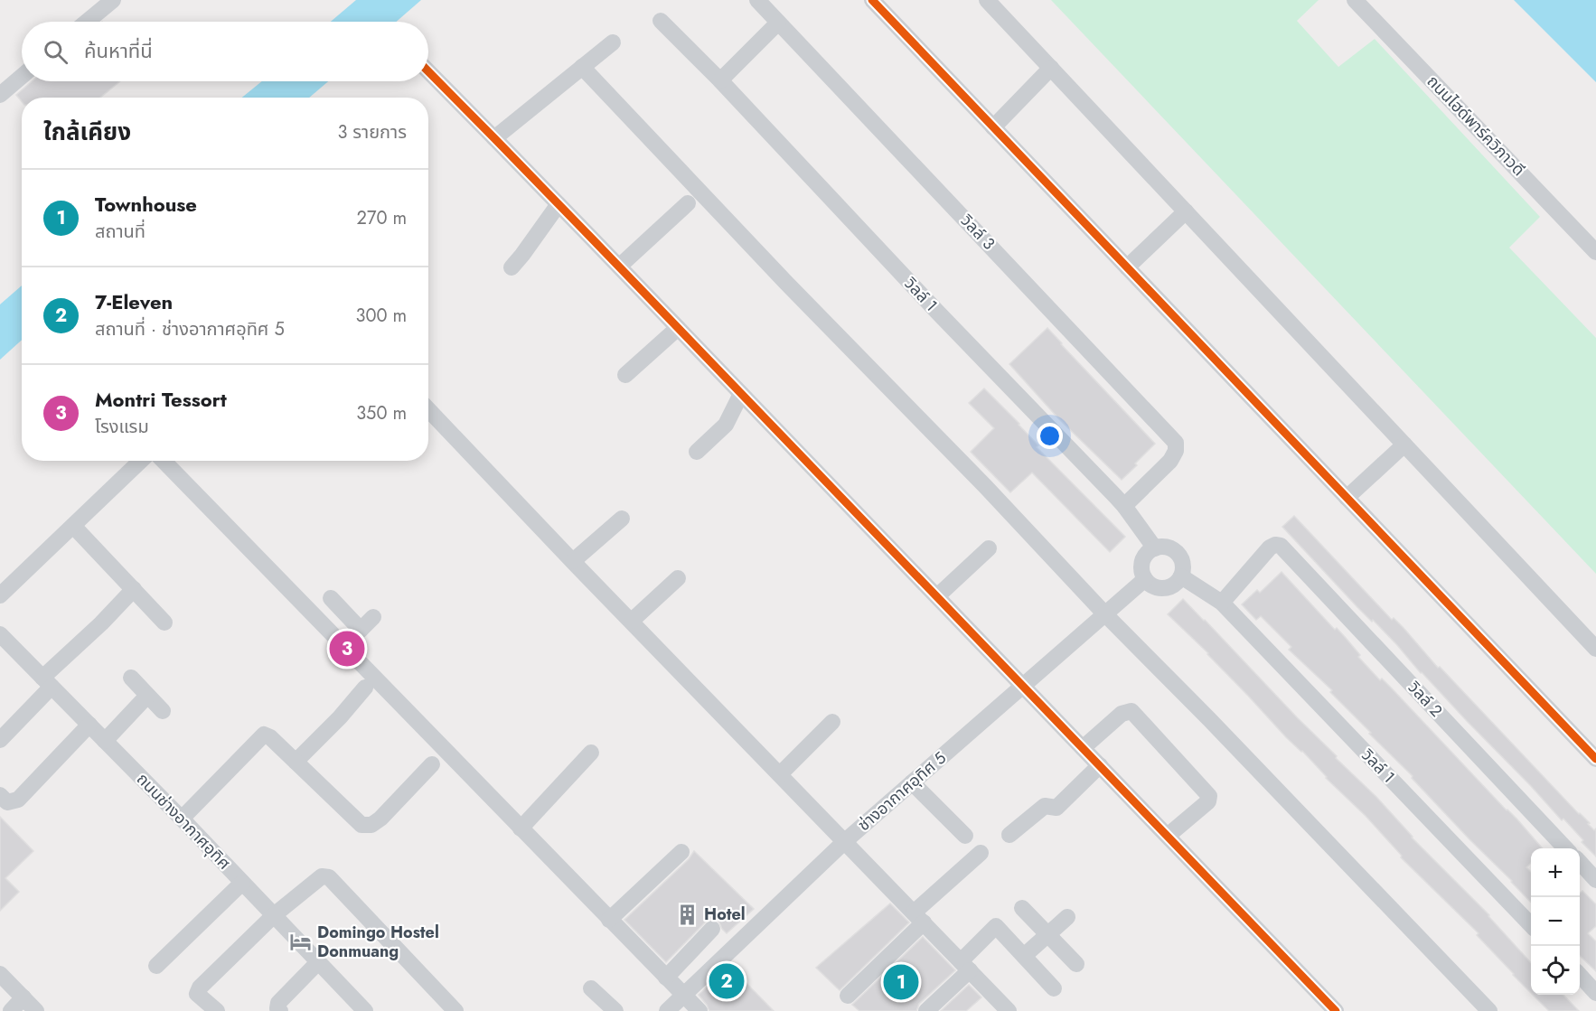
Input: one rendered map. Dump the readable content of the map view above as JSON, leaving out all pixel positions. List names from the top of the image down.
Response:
{
  "streets": {
    "street": [
      "ถนนไฮด์พาร์ควิภาวดี",
      "วิลล์ 3",
      "วิลล์ 1",
      "วิลล์ 2",
      "ช่างอากาศอุทิศ 5",
      "ถนนช่างอากาศอุทิศ"
    ]
  },
  "crossings": [
    ["วิลล์ 3", "วิลล์ 1"],
    ["วิลล์ 1", "วิลล์ 2"],
    ["วิลล์ 1", "ช่างอากาศอุทิศ 5"]
  ],
  "places": {
    "building": ["Hotel"],
    "hotel": ["Domingo Hostel Donmuang"]
  },
  "page": {
    "search": "ค้นหาที่นี่",
    "heading": ["ใกล้เคียง", "3 รายการ"],
    "list": [
      {
        "mark": "1",
        "name": "Townhouse",
        "note": "สถานที่",
        "value": "270 m"
      },
      {
        "mark": "2",
        "name": "7-Eleven",
        "note": "สถานที่ · ช่างอากาศอุทิศ 5",
        "value": "300 m"
      },
      {
        "mark": "3",
        "name": "Montri Tessort",
        "note": "โรงแรม",
        "value": "350 m"
      }
    ],
    "pins": ["3", "2", "1"],
    "map_buttons": ["+", "−"]
  }
}
